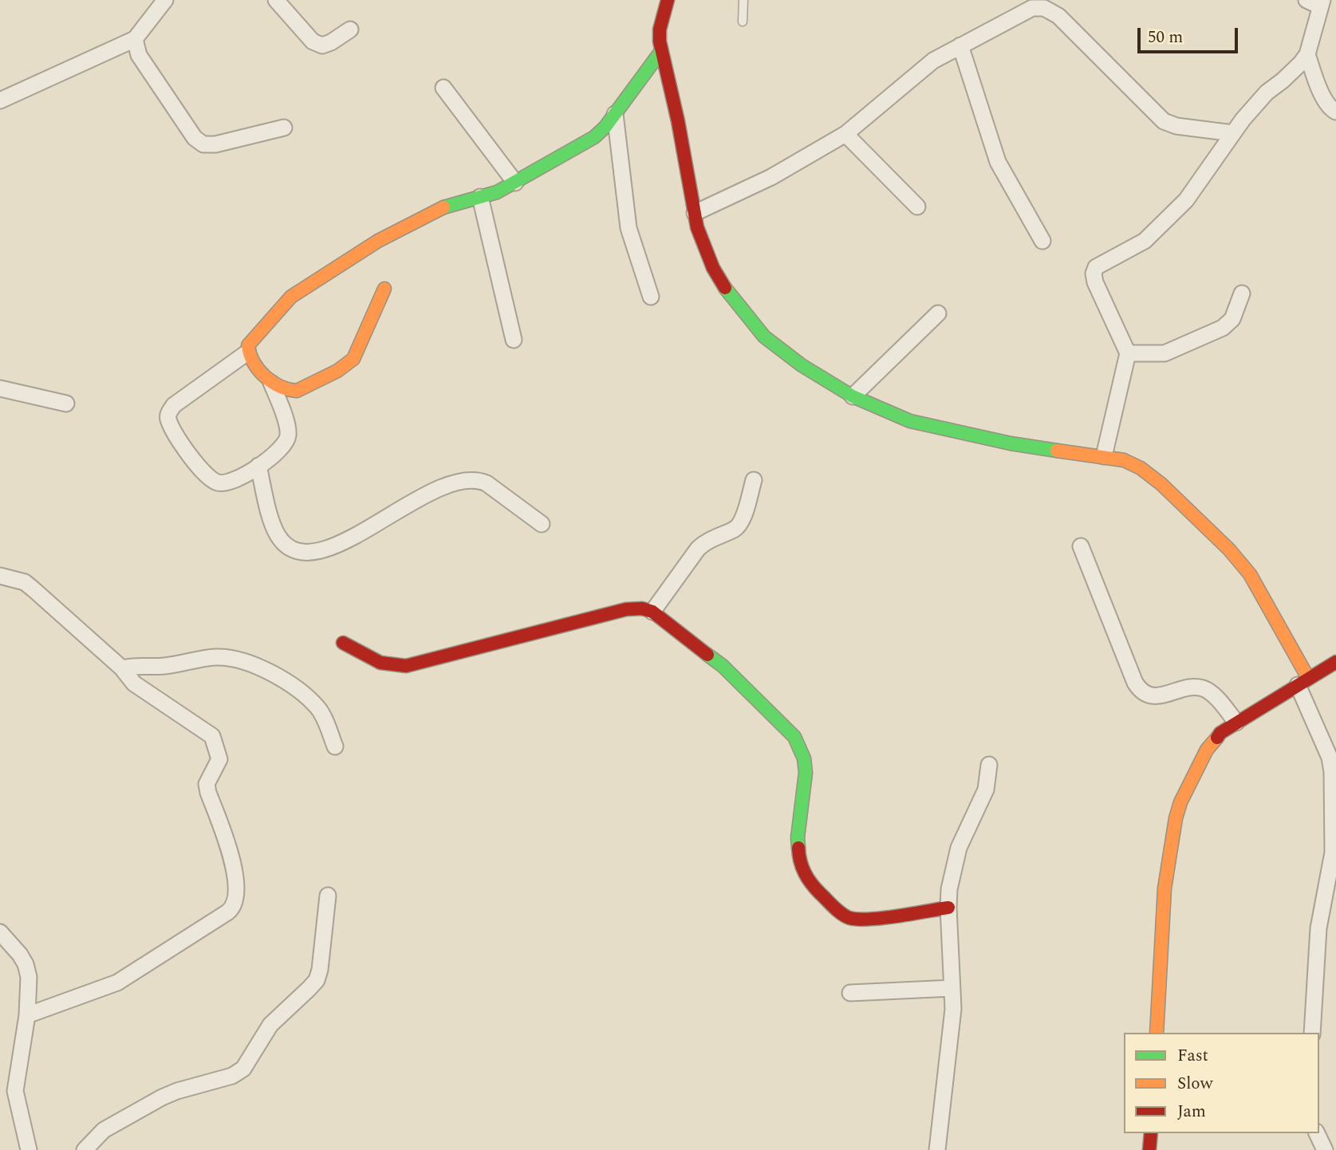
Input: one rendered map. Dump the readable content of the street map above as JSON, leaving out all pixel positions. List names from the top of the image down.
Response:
{
  "legend": ["Fast", "Slow", "Jam"],
  "scale_bar": "50 m"
}
